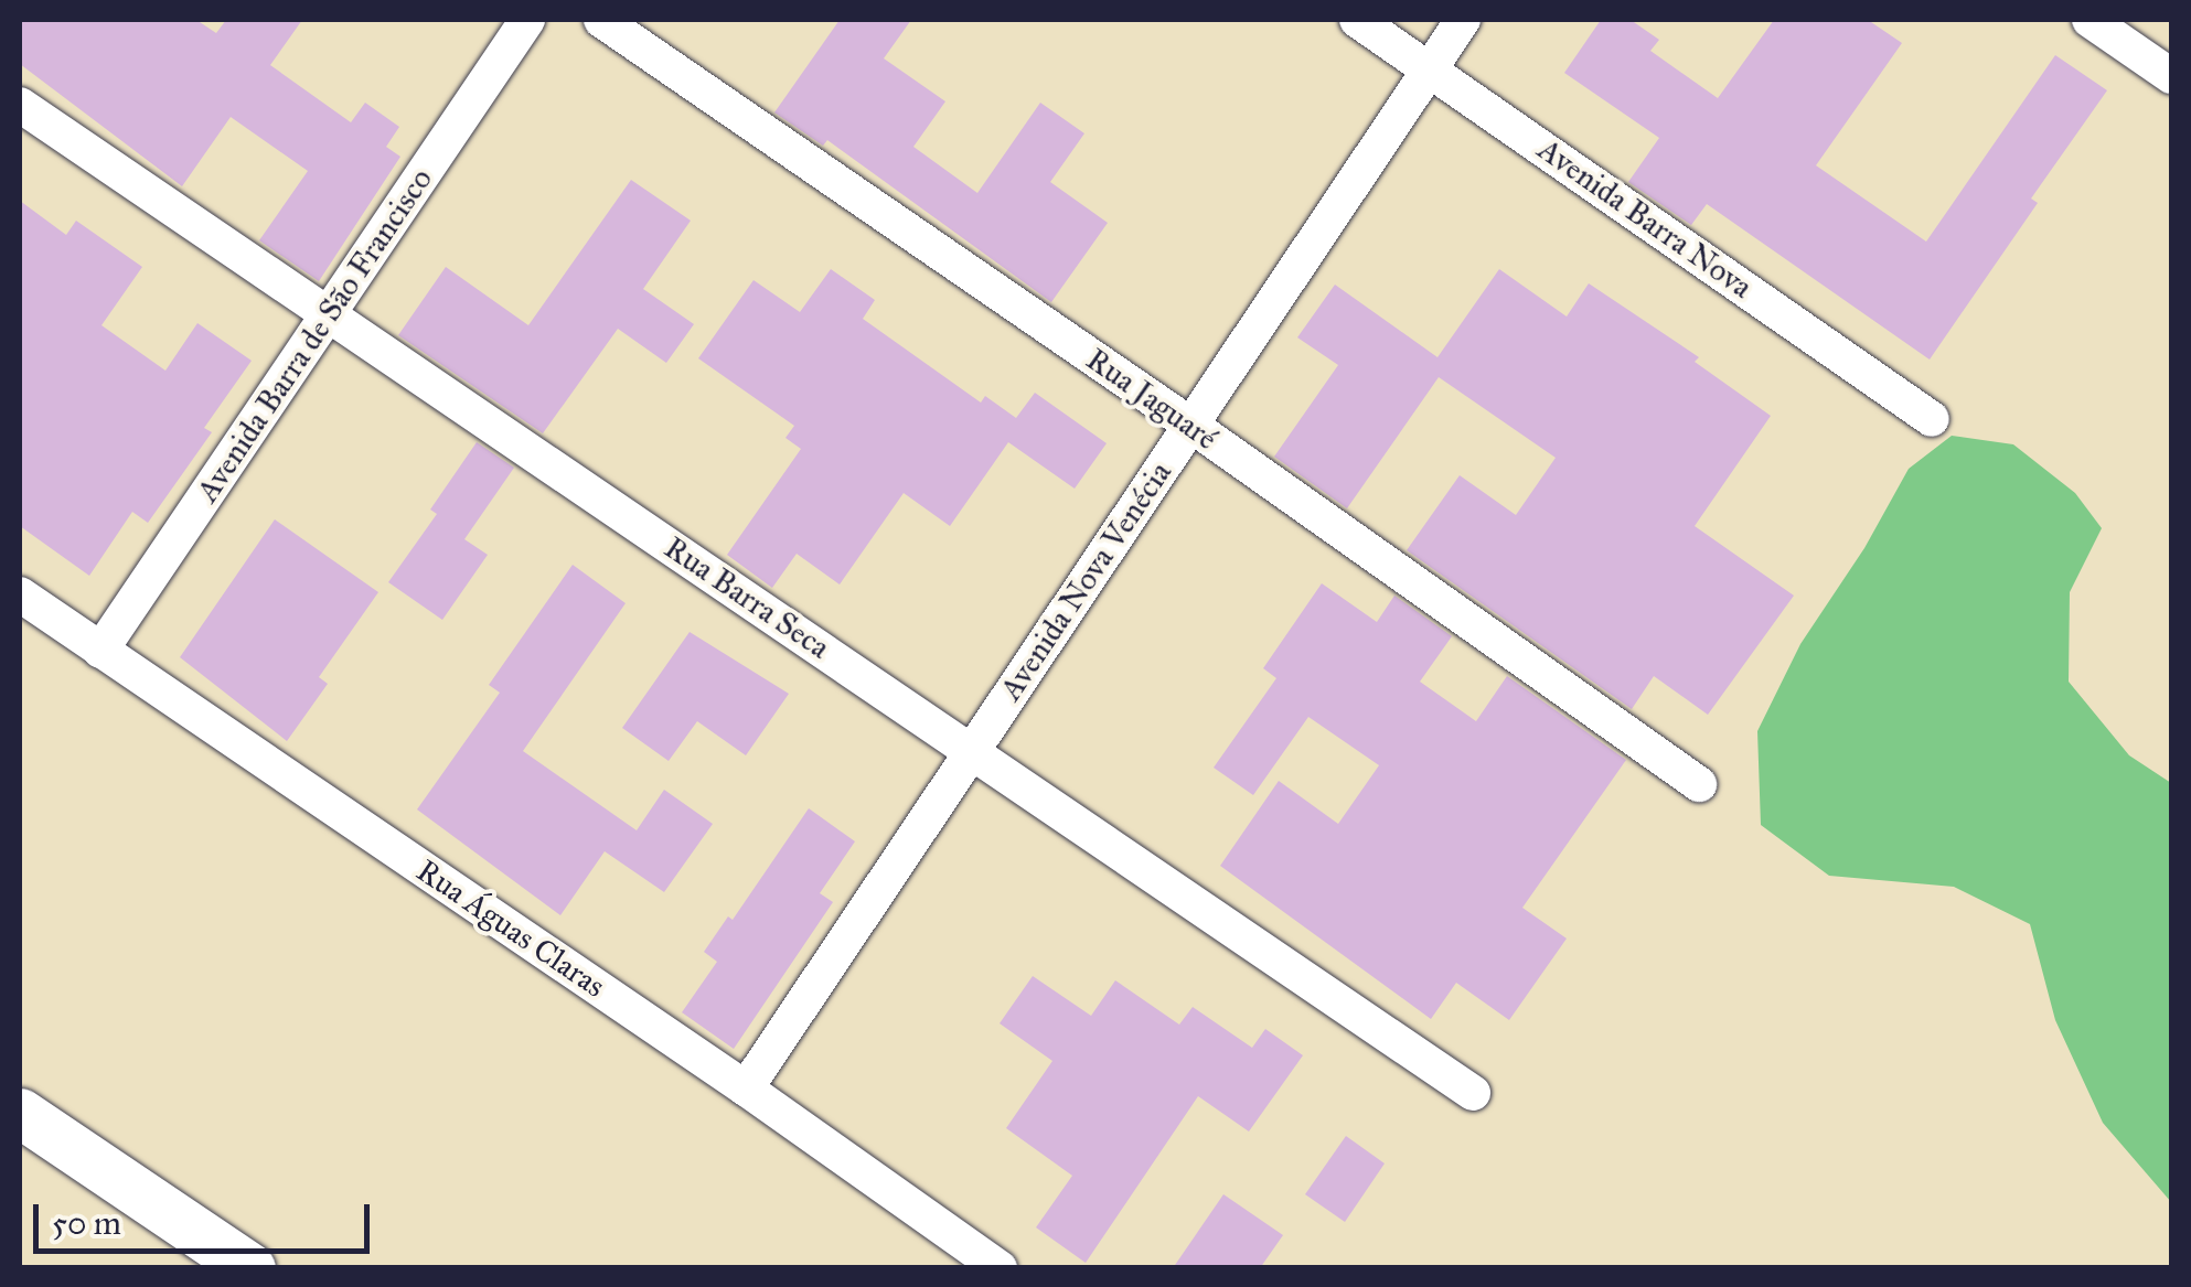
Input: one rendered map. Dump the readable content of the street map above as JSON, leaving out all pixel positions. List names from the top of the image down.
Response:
{
  "streets": {
    "street": [
      "Avenida Barra Nova",
      "Avenida Barra de São Francisco",
      "Rua Jaguaré",
      "Avenida Nova Venécia",
      "Rua Barra Seca",
      "Rua Águas Claras"
    ]
  },
  "crossings": [
    ["Avenida Barra Nova", "Avenida Nova Venécia"],
    ["Avenida Barra de São Francisco", "Rua Barra Seca"],
    ["Avenida Barra de São Francisco", "Rua Águas Claras"],
    ["Rua Jaguaré", "Avenida Nova Venécia"],
    ["Avenida Nova Venécia", "Rua Barra Seca"],
    ["Avenida Nova Venécia", "Rua Águas Claras"]
  ],
  "scale_bar": "50 m"
}
